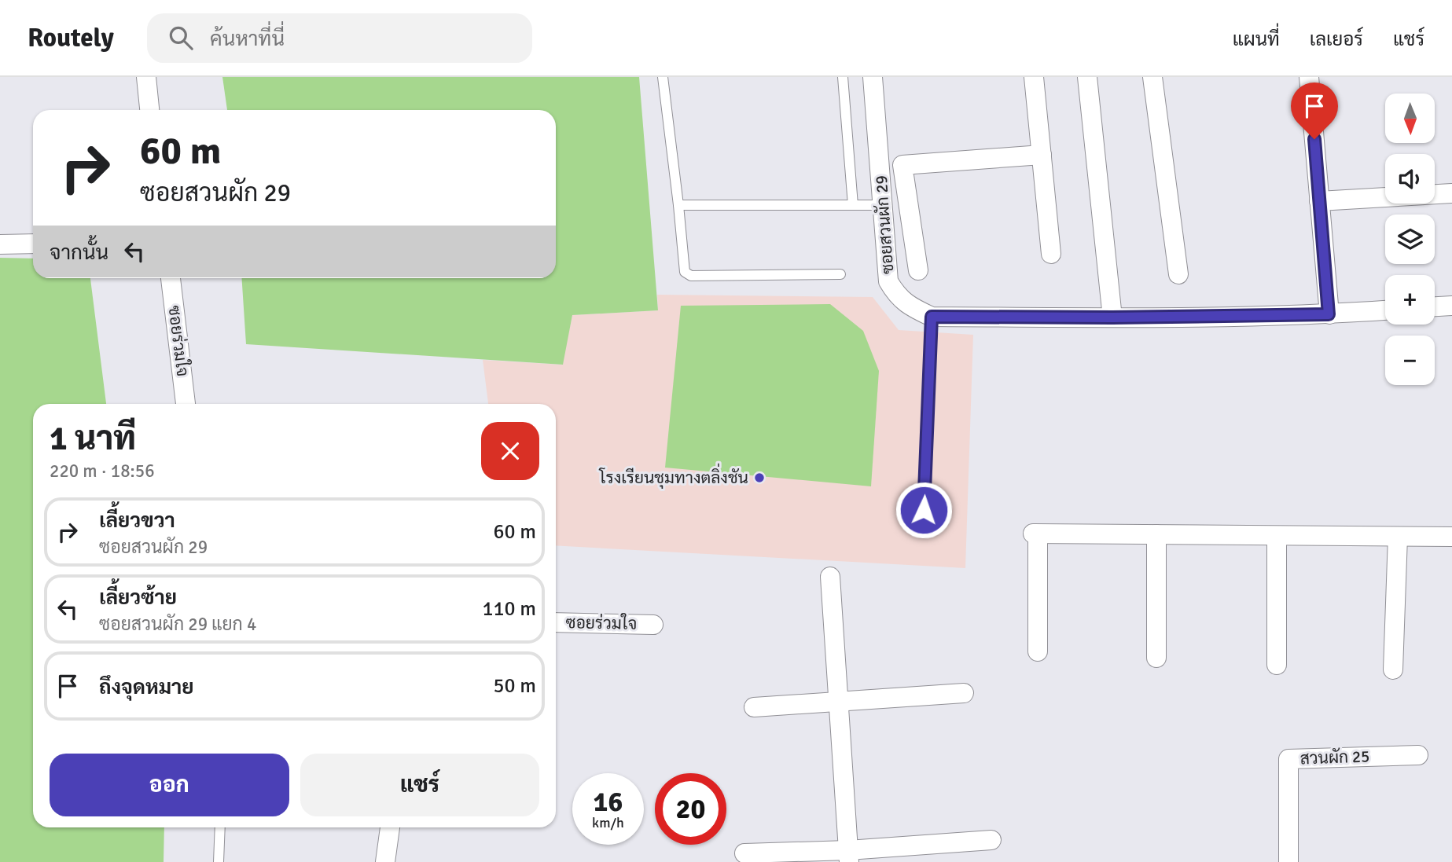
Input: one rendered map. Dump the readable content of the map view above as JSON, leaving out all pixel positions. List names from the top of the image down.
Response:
{
  "streets": {
    "street": ["ซอยสวนผัก 29", "ซอยร่วมใจ", "สวนผัก 25"]
  },
  "places": ["โรงเรียนชุมทางตลิ่งชัน"],
  "north": "bottom",
  "page": {
    "header": "Routely",
    "search": "ค้นหาที่นี่",
    "nav": ["แผนที่", "เลเยอร์", "แชร์"],
    "map_buttons": ["+", "−"],
    "turn": ["60 m", "ซอยสวนผัก 29"],
    "then": "จากนั้น",
    "heading": ["1 นาที", "220 m · 18:56"],
    "list": [
      {
        "name": "เลี้ยวขวา",
        "note": "ซอยสวนผัก 29",
        "value": "60 m"
      },
      {
        "name": "เลี้ยวซ้าย",
        "note": "ซอยสวนผัก 29 แยก 4",
        "value": "110 m"
      },
      {
        "name": "ถึงจุดหมาย",
        "value": "50 m"
      }
    ],
    "buttons": ["ออก", "แชร์"],
    "speed": "16 km/h",
    "limit": "20"
  }
}
